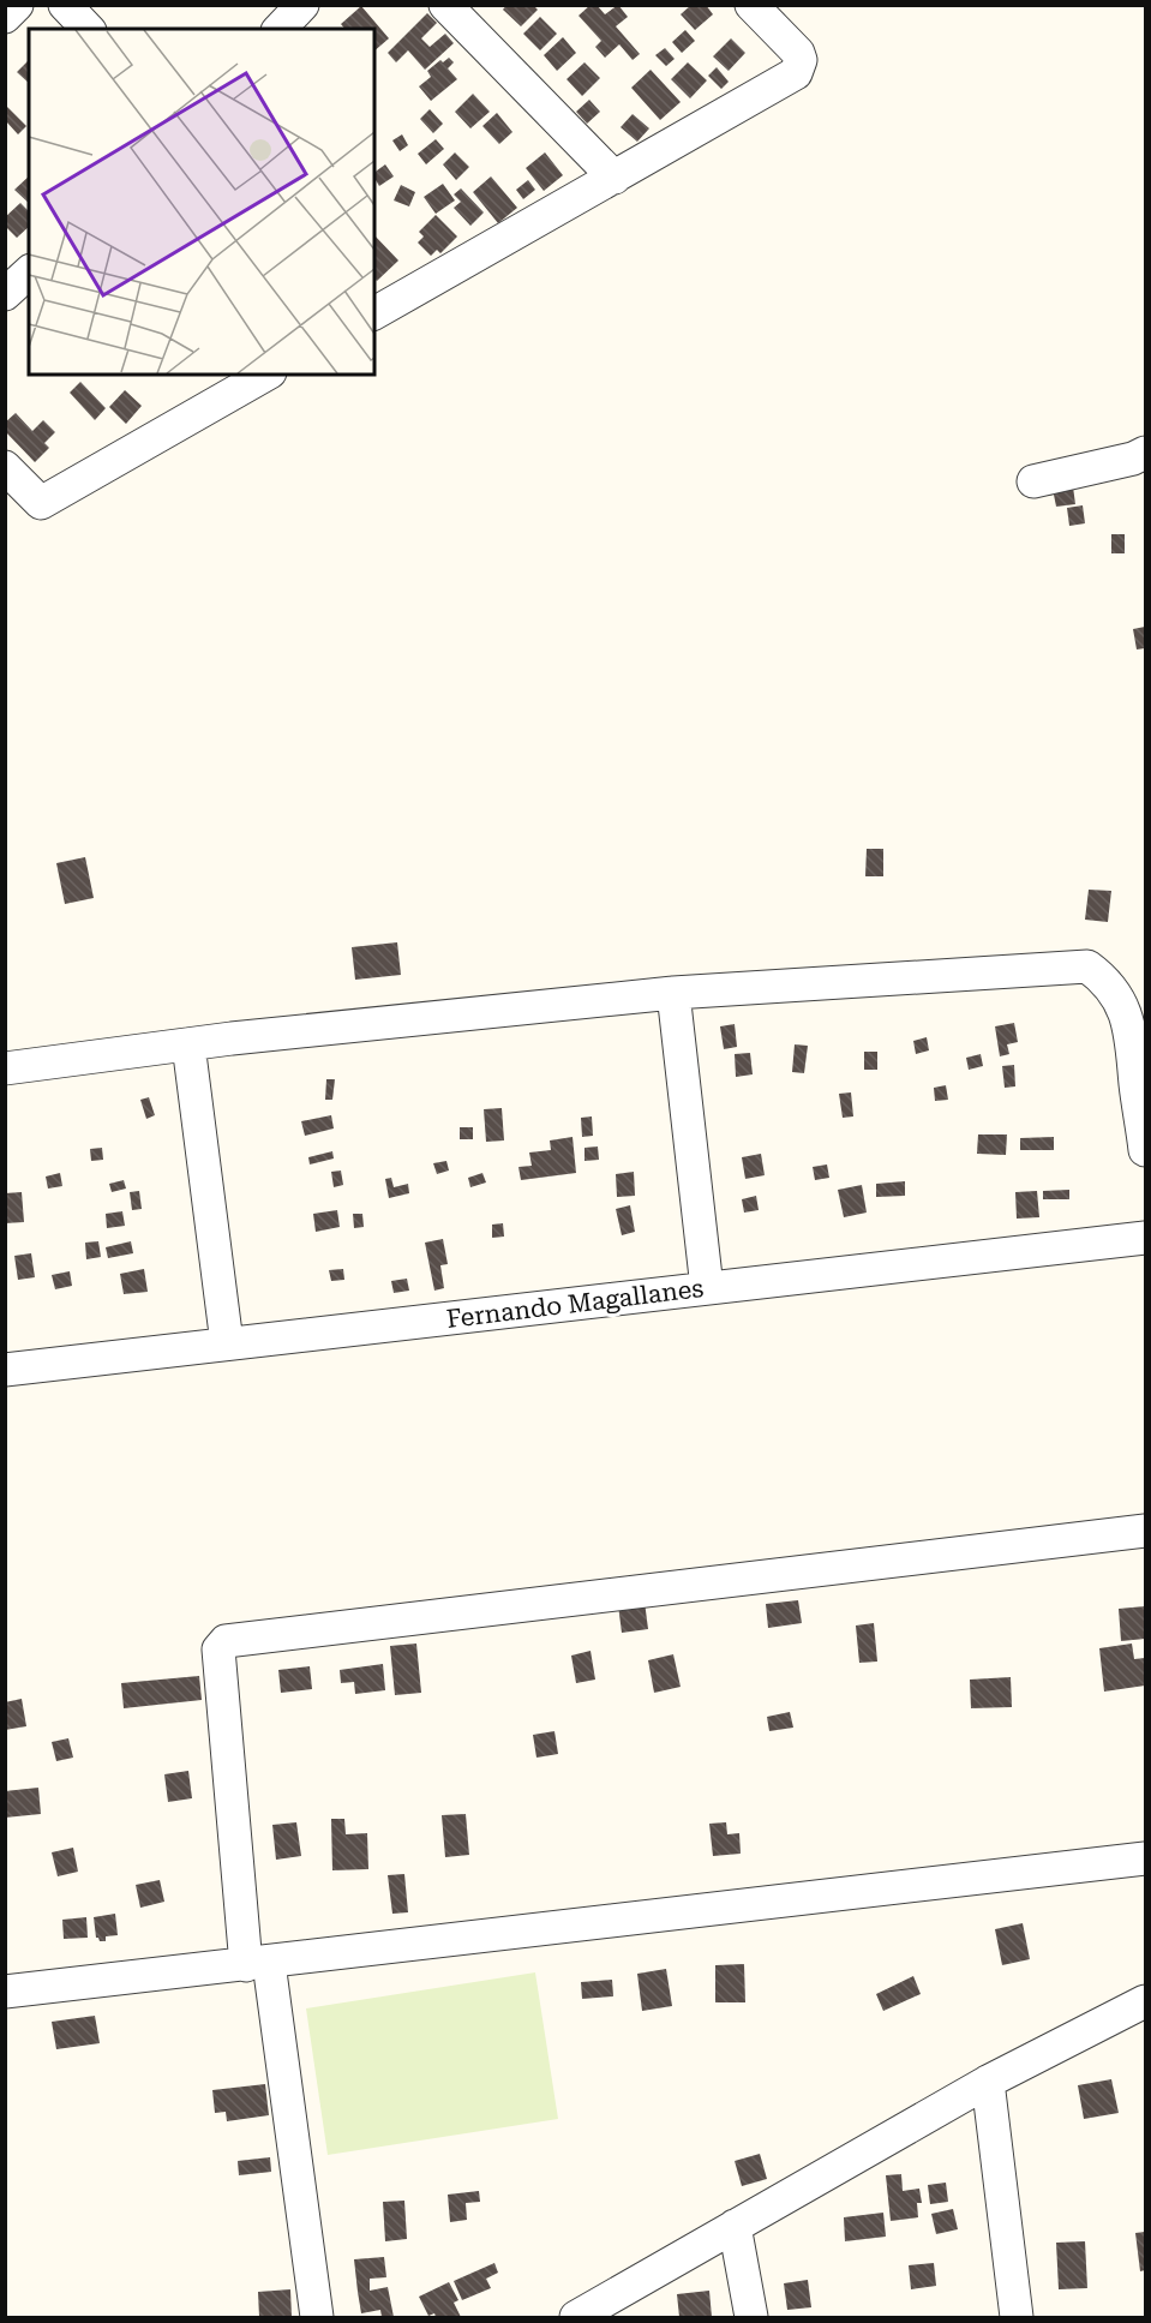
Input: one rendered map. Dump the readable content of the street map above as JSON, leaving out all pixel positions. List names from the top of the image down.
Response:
{
  "streets": {
    "street": ["Fernando Magallanes"]
  }
}
